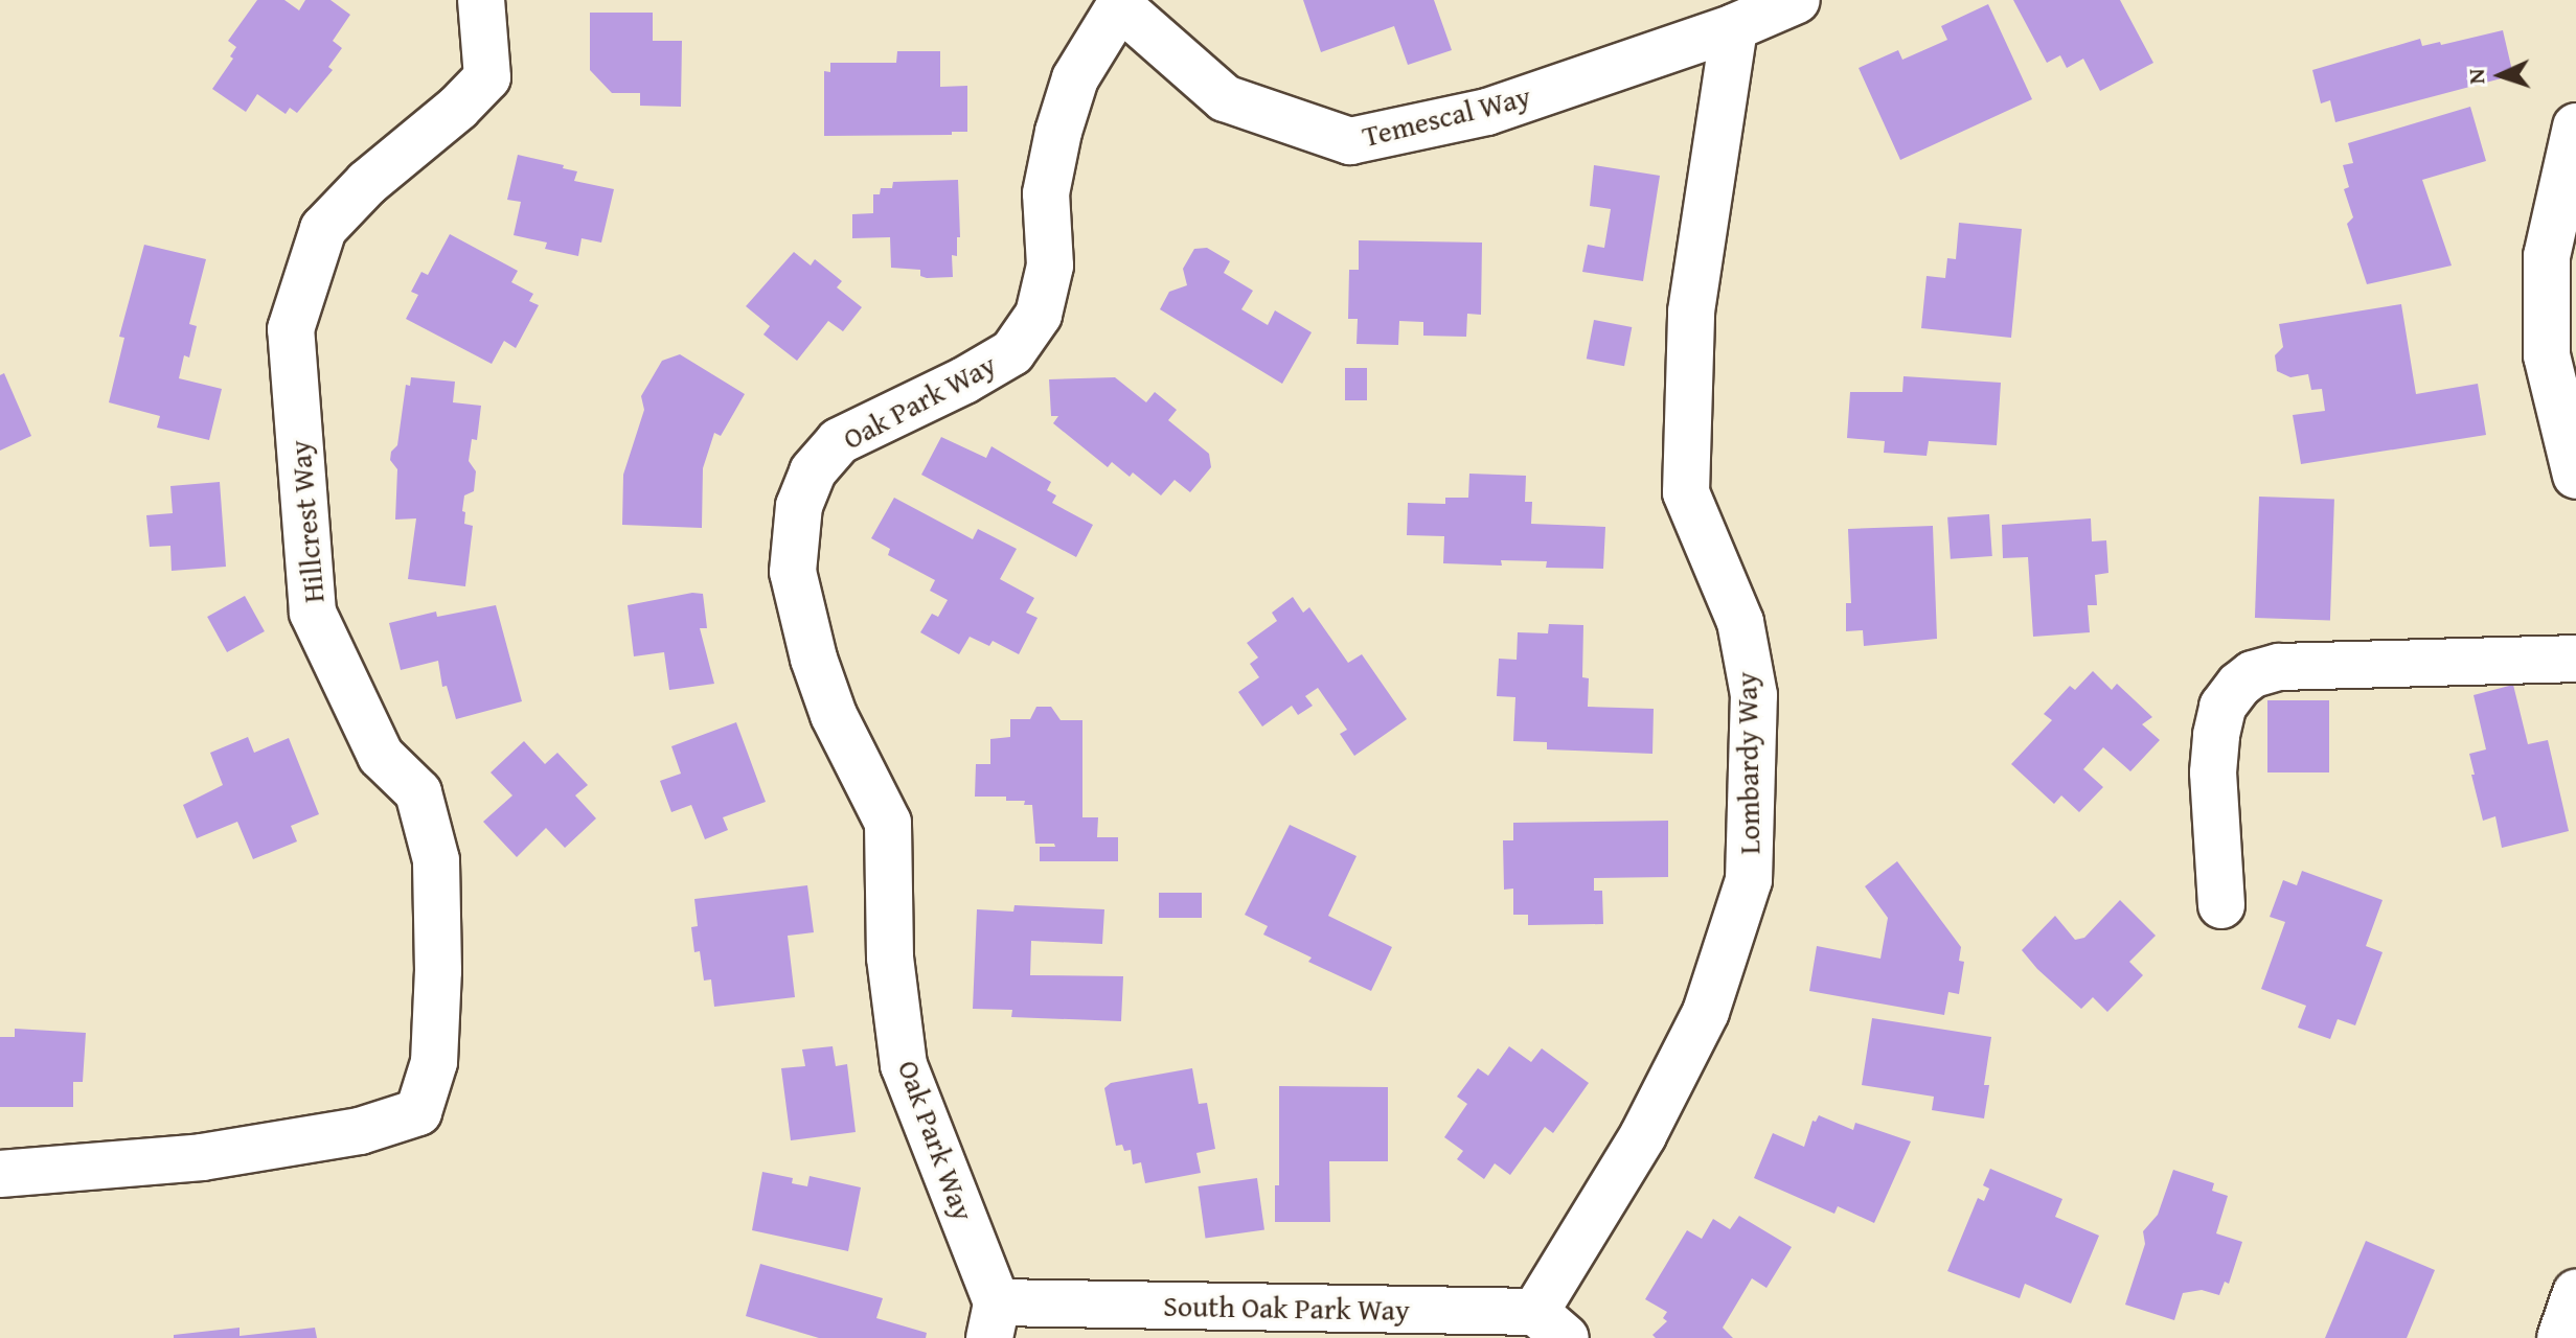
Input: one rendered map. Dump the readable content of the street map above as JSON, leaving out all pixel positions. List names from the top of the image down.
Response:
{
  "streets": {
    "street": [
      "Temescal Way",
      "Oak Park Way",
      "Hillcrest Way",
      "Lombardy Way",
      "South Oak Park Way"
    ]
  },
  "crossings": [
    ["Temescal Way", "Oak Park Way"],
    ["Temescal Way", "Lombardy Way"],
    ["Oak Park Way", "South Oak Park Way"],
    ["Lombardy Way", "South Oak Park Way"]
  ],
  "north": "left"
}
